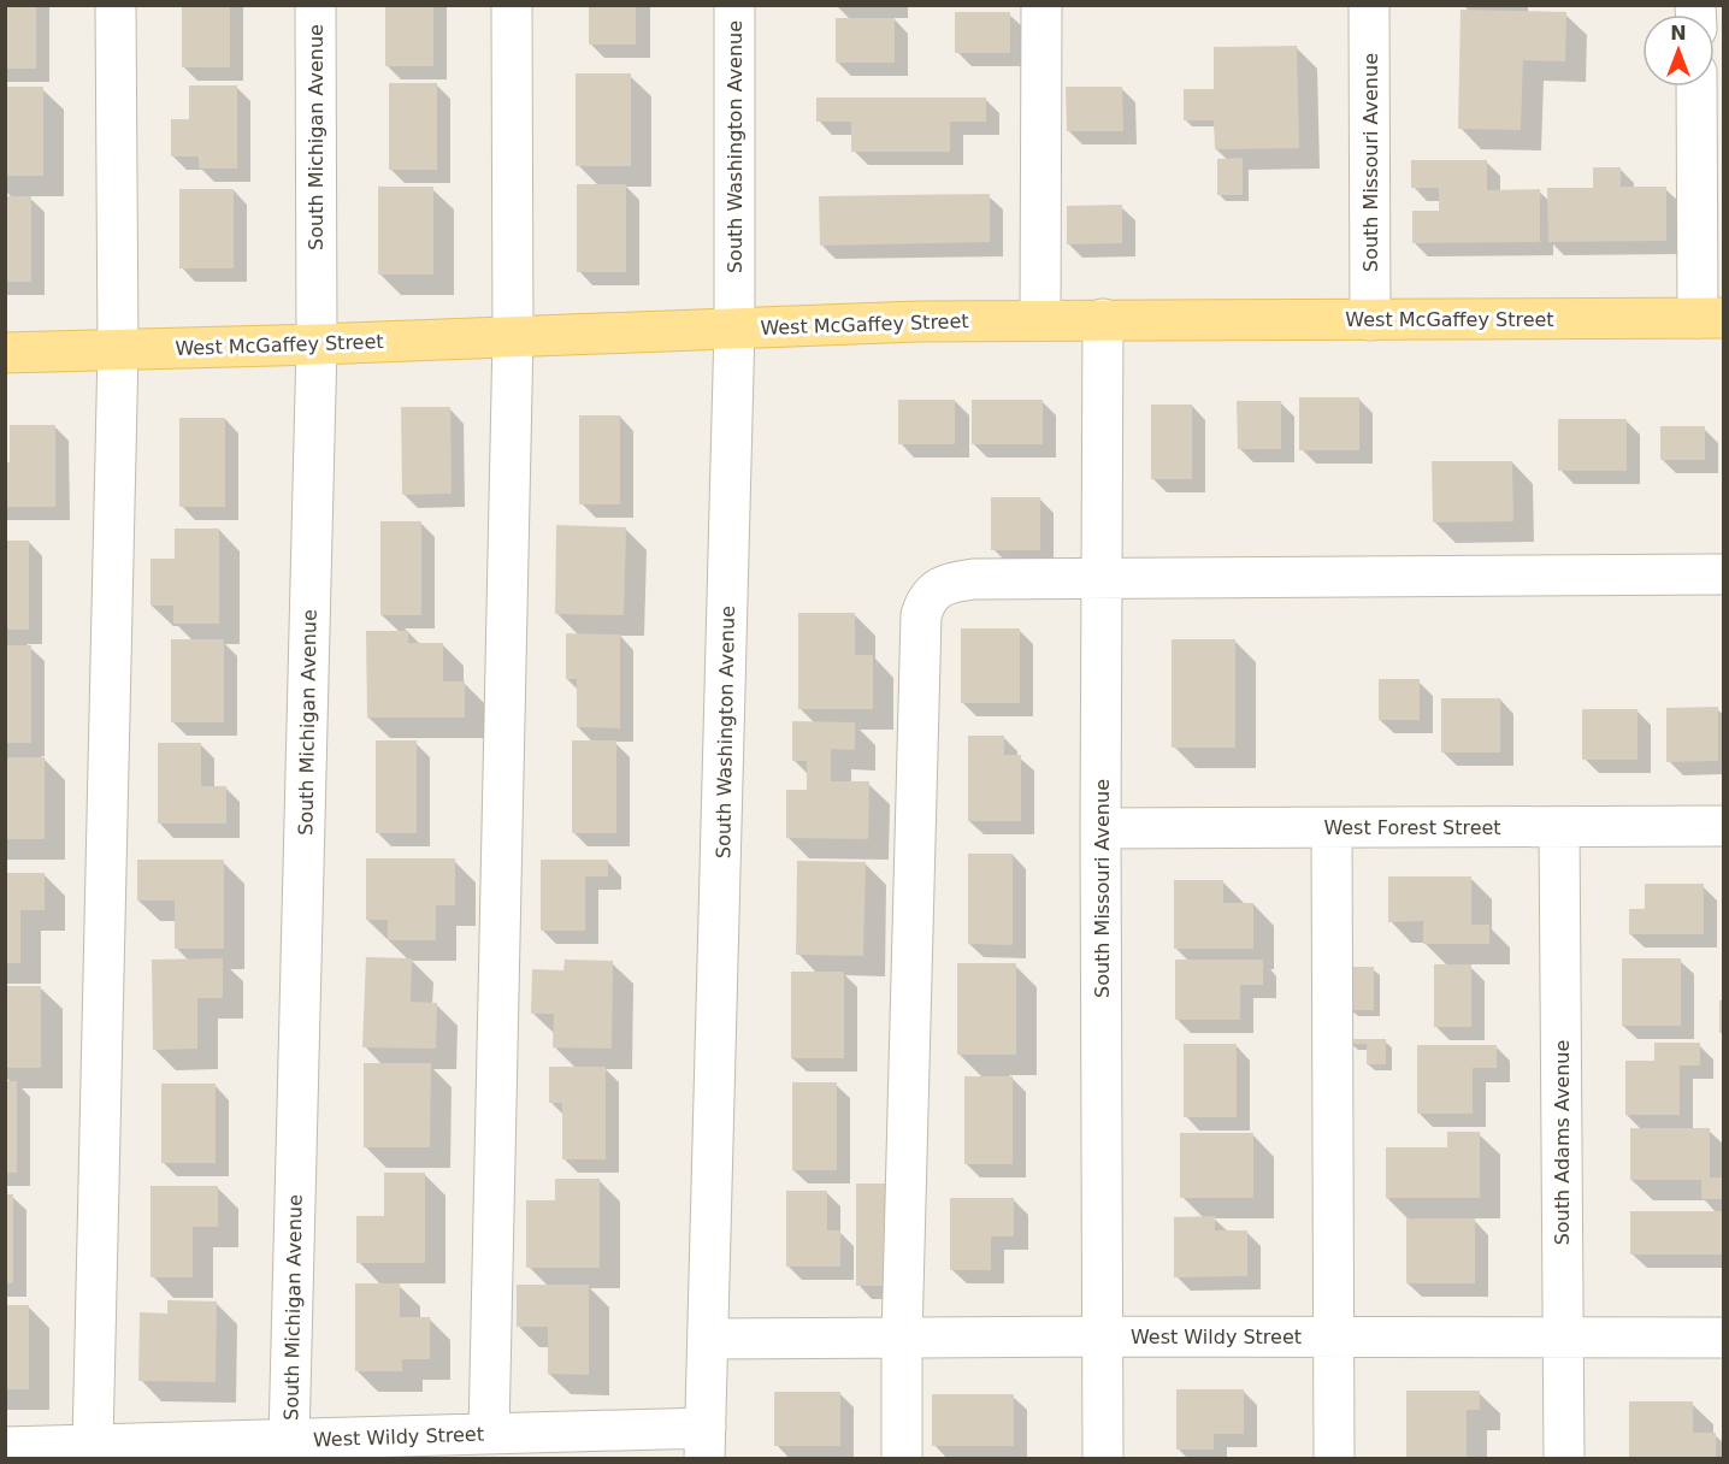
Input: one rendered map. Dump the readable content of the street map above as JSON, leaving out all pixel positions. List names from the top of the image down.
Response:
{
  "streets": {
    "main road": ["West McGaffey Street"],
    "street": [
      "South Michigan Avenue",
      "South Washington Avenue",
      "South Missouri Avenue",
      "West Forest Street",
      "South Adams Avenue",
      "West Wildy Street"
    ]
  },
  "crossings": [
    ["South Michigan Avenue", "West McGaffey Street"],
    ["South Michigan Avenue", "West Wildy Street"],
    ["South Washington Avenue", "West McGaffey Street"],
    ["South Washington Avenue", "West Wildy Street"],
    ["South Missouri Avenue", "West McGaffey Street"],
    ["South Missouri Avenue", "West Forest Street"],
    ["South Missouri Avenue", "West Wildy Street"],
    ["West Forest Street", "South Adams Avenue"],
    ["South Adams Avenue", "West Wildy Street"]
  ],
  "north": "top"
}
